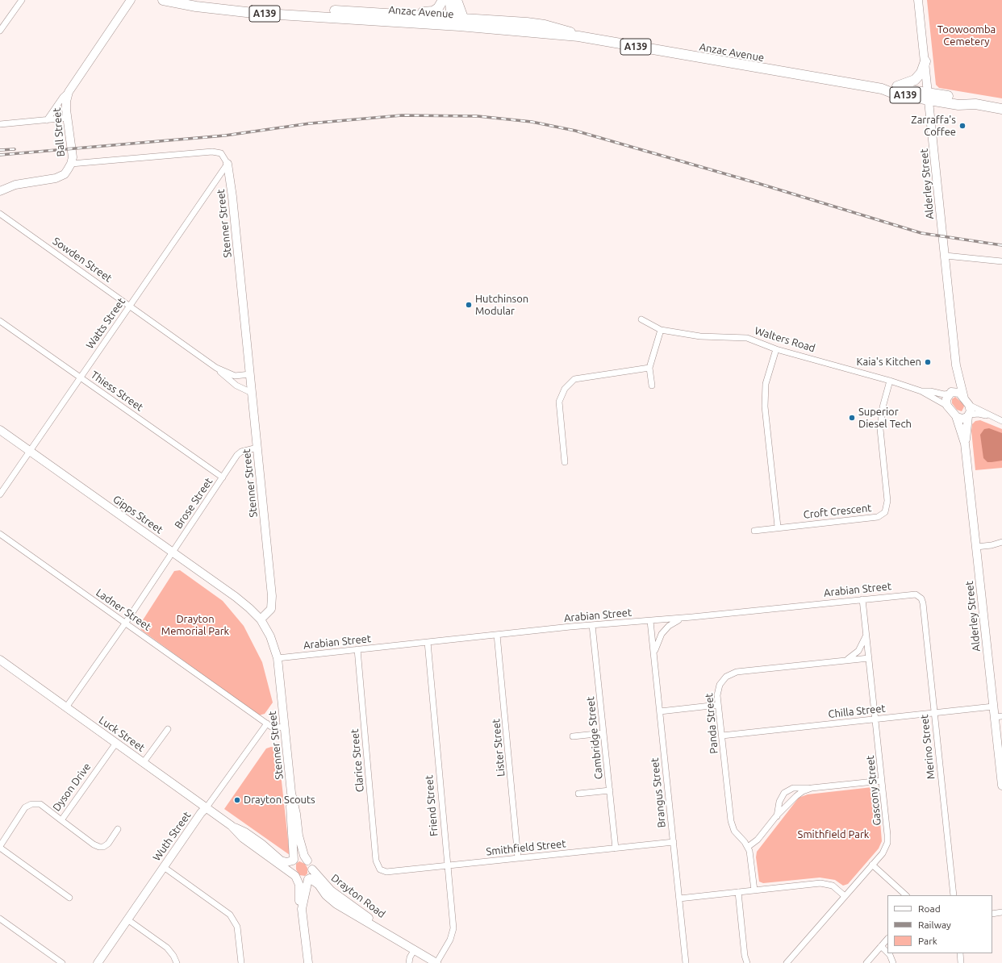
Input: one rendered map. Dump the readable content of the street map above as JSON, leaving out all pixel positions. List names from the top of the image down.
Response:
{
  "streets": {
    "highway": ["Anzac Avenue", "A139"],
    "main road": [
      "Ball Street",
      "Alderley Street",
      "Stenner Street",
      "Gipps Street",
      "Luck Street",
      "Wuth Street",
      "Drayton Road"
    ],
    "street": [
      "Sowden Street",
      "Watts Street",
      "Walters Road",
      "Thiess Street",
      "Brose Street",
      "Croft Crescent",
      "Arabian Street",
      "Ladner Street",
      "Chilla Street",
      "Panda Street",
      "Cambridge Street",
      "Merino Street",
      "Lister Street",
      "Clarice Street",
      "Dyson Drive",
      "Gascony Street",
      "Brangus Street",
      "Friend Street",
      "Smithfield Street"
    ]
  },
  "crossings": [
    ["Anzac Avenue", "Alderley Street"],
    ["Alderley Street", "Walters Road"],
    ["Alderley Street", "Chilla Street"],
    ["Stenner Street", "Sowden Street"],
    ["Stenner Street", "Watts Street"],
    ["Stenner Street", "Brose Street"],
    ["Stenner Street", "Gipps Street"],
    ["Stenner Street", "Arabian Street"],
    ["Stenner Street", "Ladner Street"],
    ["Stenner Street", "Luck Street"],
    ["Stenner Street", "Drayton Road"],
    ["Sowden Street", "Watts Street"],
    ["Watts Street", "Thiess Street"],
    ["Watts Street", "Gipps Street"],
    ["Walters Road", "Croft Crescent"],
    ["Thiess Street", "Brose Street"],
    ["Brose Street", "Gipps Street"],
    ["Brose Street", "Ladner Street"],
    ["Brose Street", "Luck Street"],
    ["Arabian Street", "Cambridge Street"],
    ["Arabian Street", "Merino Street"],
    ["Arabian Street", "Lister Street"],
    ["Arabian Street", "Clarice Street"],
    ["Arabian Street", "Gascony Street"],
    ["Arabian Street", "Brangus Street"],
    ["Arabian Street", "Friend Street"],
    ["Ladner Street", "Wuth Street"],
    ["Chilla Street", "Panda Street"],
    ["Chilla Street", "Merino Street"],
    ["Chilla Street", "Gascony Street"],
    ["Panda Street", "Gascony Street"],
    ["Luck Street", "Dyson Drive"],
    ["Luck Street", "Wuth Street"],
    ["Luck Street", "Drayton Road"],
    ["Cambridge Street", "Smithfield Street"],
    ["Lister Street", "Smithfield Street"],
    ["Clarice Street", "Smithfield Street"],
    ["Brangus Street", "Smithfield Street"],
    ["Friend Street", "Smithfield Street"],
    ["Friend Street", "Drayton Road"]
  ],
  "parks": ["Toowoomba Cemetery", "Drayton Memorial Park", "Smithfield Park"],
  "places": [
    "Zarraffa's Coffee",
    "Hutchinson Modular",
    "Kaia's Kitchen",
    "Superior Diesel Tech",
    "Drayton Scouts"
  ],
  "legend": ["Road", "Railway", "Park"]
}
